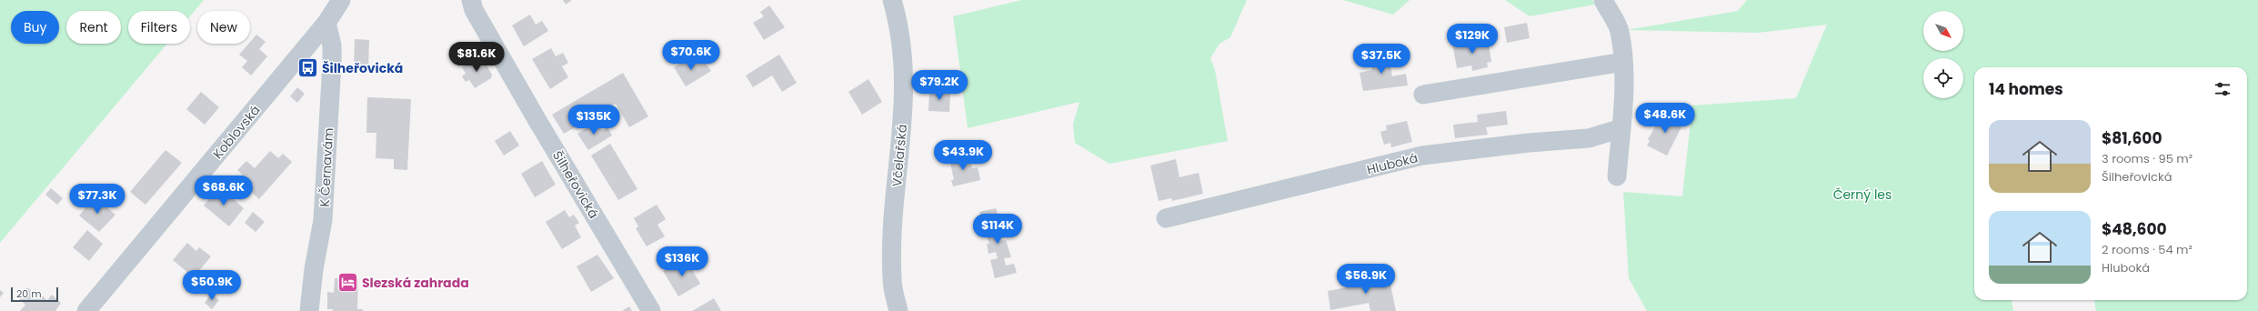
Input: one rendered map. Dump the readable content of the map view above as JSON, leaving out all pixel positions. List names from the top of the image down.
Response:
{
  "streets": {
    "street": [
      "Koblovská",
      "Včelařská",
      "Hluboká",
      "K Černavám",
      "Šilheřovická"
    ]
  },
  "crossings": [
    ["Koblovská", "K Černavám"]
  ],
  "parks": ["Černý les"],
  "places": {
    "bus stop": ["Šilheřovická"],
    "hotel": ["Slezská zahrada"]
  },
  "scale_bar": "20 m",
  "north": "bottom right",
  "page": {
    "chip": [
      "Buy",
      "Rent",
      "Filters",
      "New"
    ],
    "price": [
      "$129K",
      "$70.6K",
      "$81.6K",
      "$37.5K",
      "$79.2K",
      "$48.6K",
      "$135K",
      "$43.9K",
      "$68.6K",
      "$77.3K",
      "$114K",
      "$136K",
      "$56.9K",
      "$50.9K"
    ],
    "heading": "14 homes",
    "list": [
      {
        "name": "$81,600",
        "note": "3 rooms · 95 m² · Šilheřovická"
      },
      {
        "name": "$48,600",
        "note": "2 rooms · 54 m² · Hluboká"
      }
    ],
    "scale": "20 m"
  }
}
